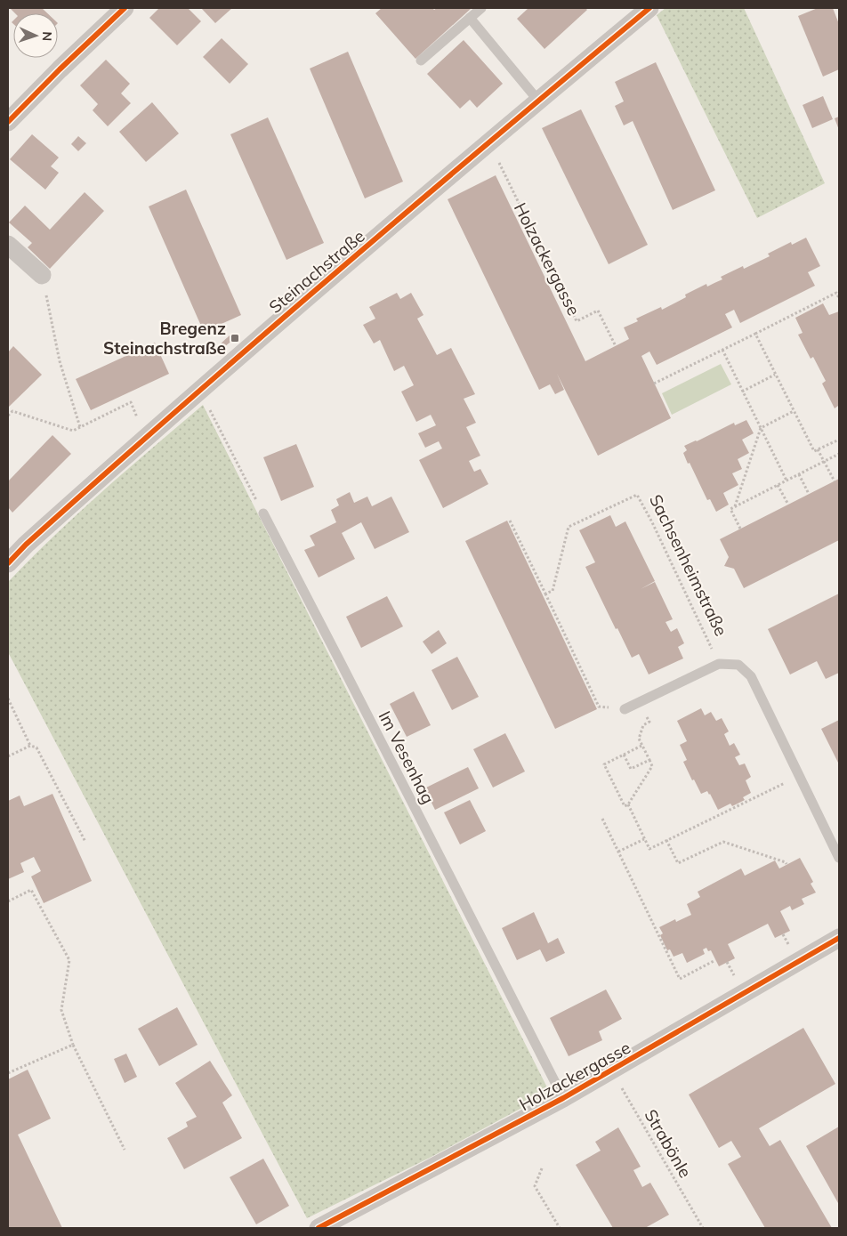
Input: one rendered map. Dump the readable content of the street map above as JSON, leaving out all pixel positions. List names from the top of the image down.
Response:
{
  "streets": {
    "street": ["Holzackergasse", "Steinachstraße"],
    "lane": ["Im Vesenhag"],
    "path": ["Sachsenheimstraße", "Strabönle"]
  },
  "crossings": [
    ["Holzackergasse", "Steinachstraße"],
    ["Holzackergasse", "Im Vesenhag"],
    ["Holzackergasse", "Strabönle"]
  ],
  "places": {
    "transit": ["Bregenz Steinachstraße"]
  },
  "north": "right"
}
